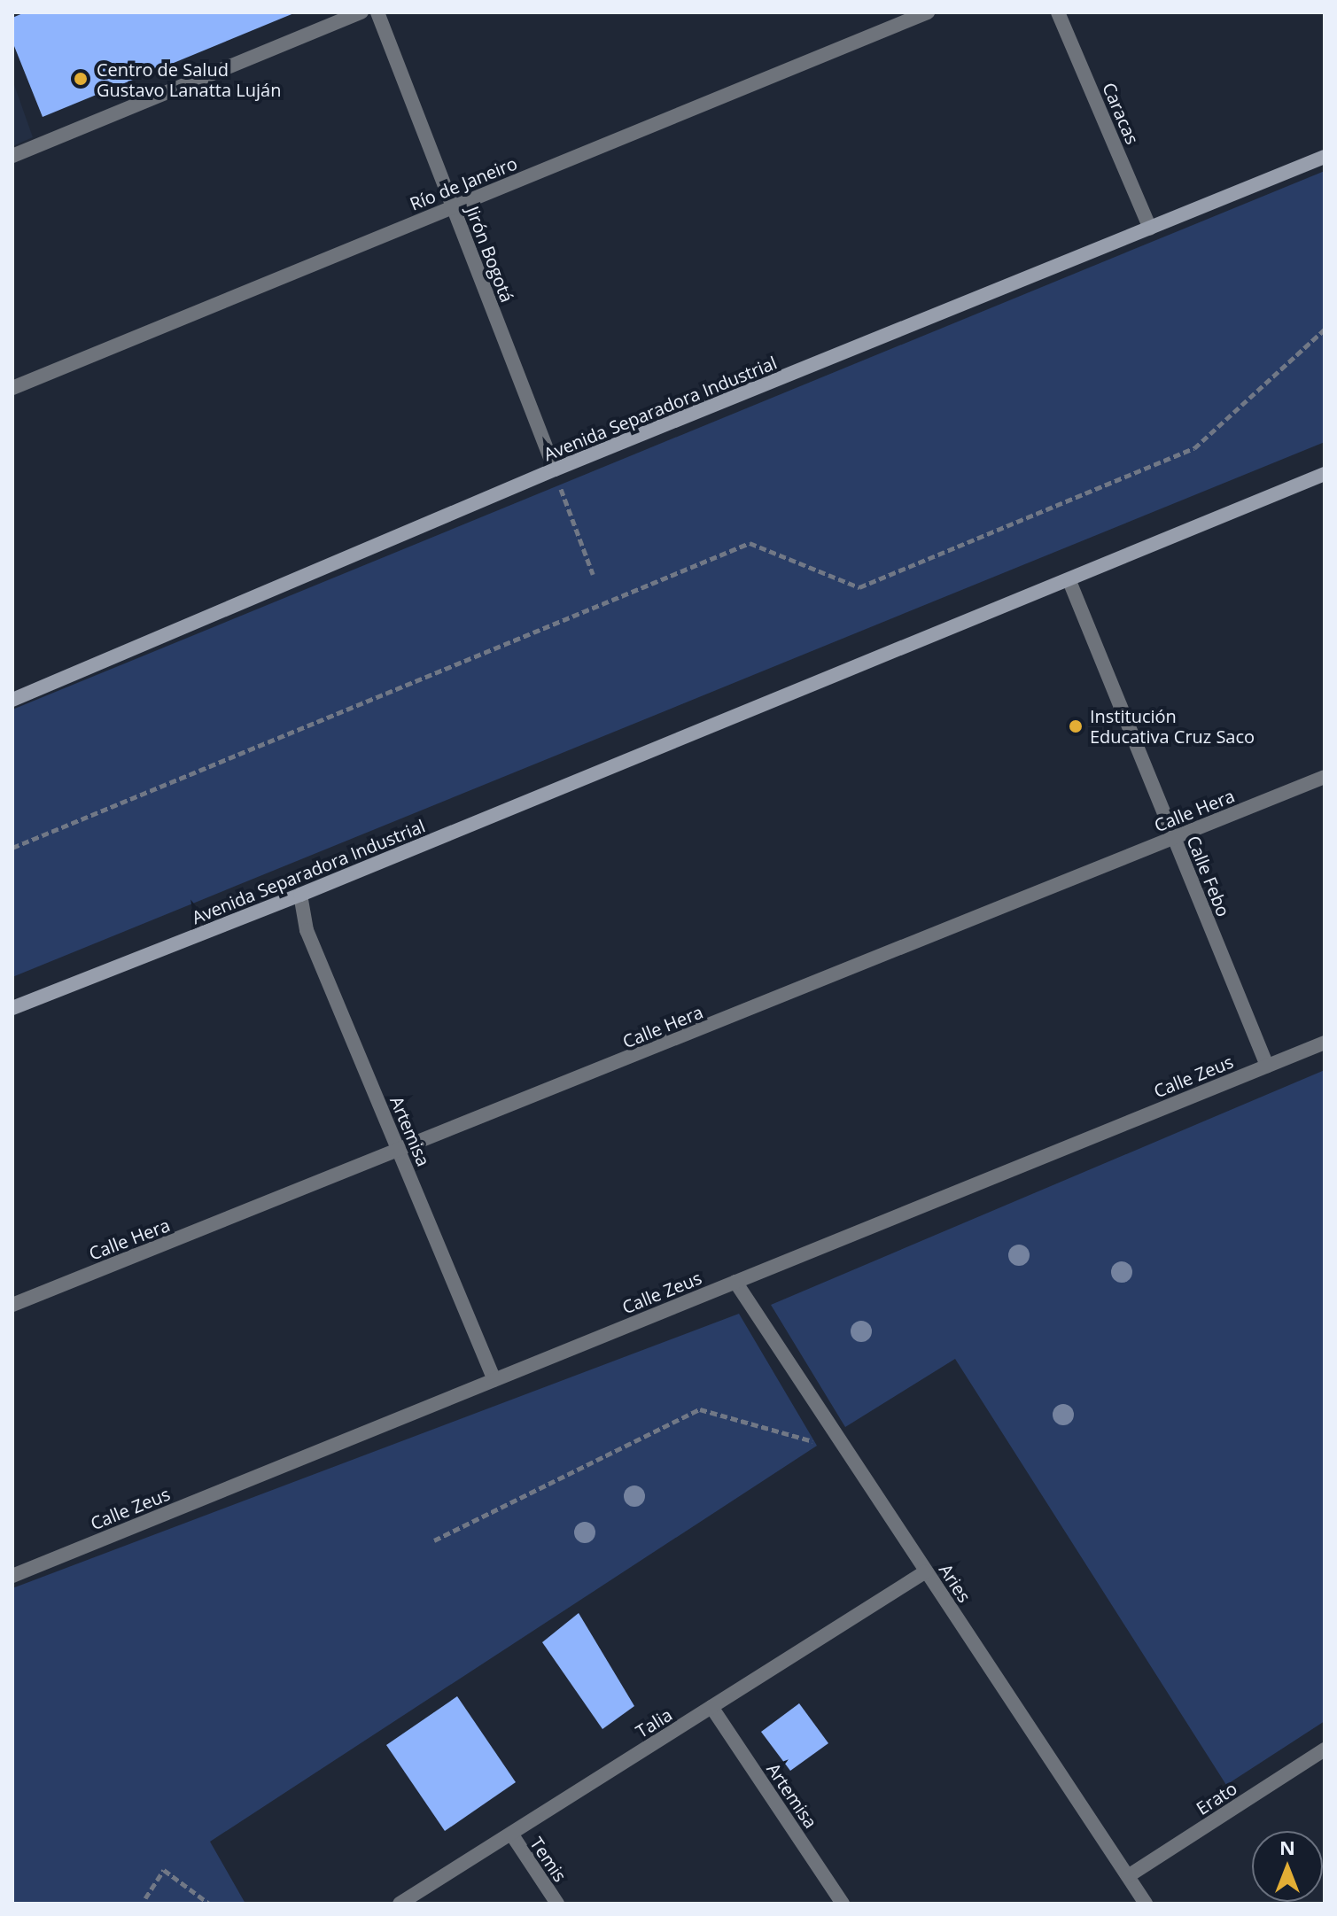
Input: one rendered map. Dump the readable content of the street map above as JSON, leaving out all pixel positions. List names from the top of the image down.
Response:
{
  "streets": {
    "main road": ["Avenida Separadora Industrial"],
    "street": [
      "Caracas",
      "Río de Janeiro",
      "Jirón Bogotá",
      "Calle Hera",
      "Calle Febo",
      "Calle Zeus",
      "Artemisa",
      "Aries",
      "Talia",
      "Erato",
      "Temis"
    ]
  },
  "crossings": [
    ["Caracas", "Avenida Separadora Industrial"],
    ["Río de Janeiro", "Jirón Bogotá"],
    ["Jirón Bogotá", "Avenida Separadora Industrial"],
    ["Avenida Separadora Industrial", "Calle Febo"],
    ["Avenida Separadora Industrial", "Artemisa"],
    ["Calle Hera", "Calle Febo"],
    ["Calle Hera", "Artemisa"],
    ["Calle Febo", "Calle Zeus"],
    ["Calle Zeus", "Artemisa"],
    ["Calle Zeus", "Aries"],
    ["Artemisa", "Talia"],
    ["Aries", "Talia"],
    ["Aries", "Erato"],
    ["Talia", "Temis"]
  ],
  "places": ["Centro de Salud Gustavo Lanatta Luján", "Institución Educativa Cruz Saco"],
  "north": "top"
}
